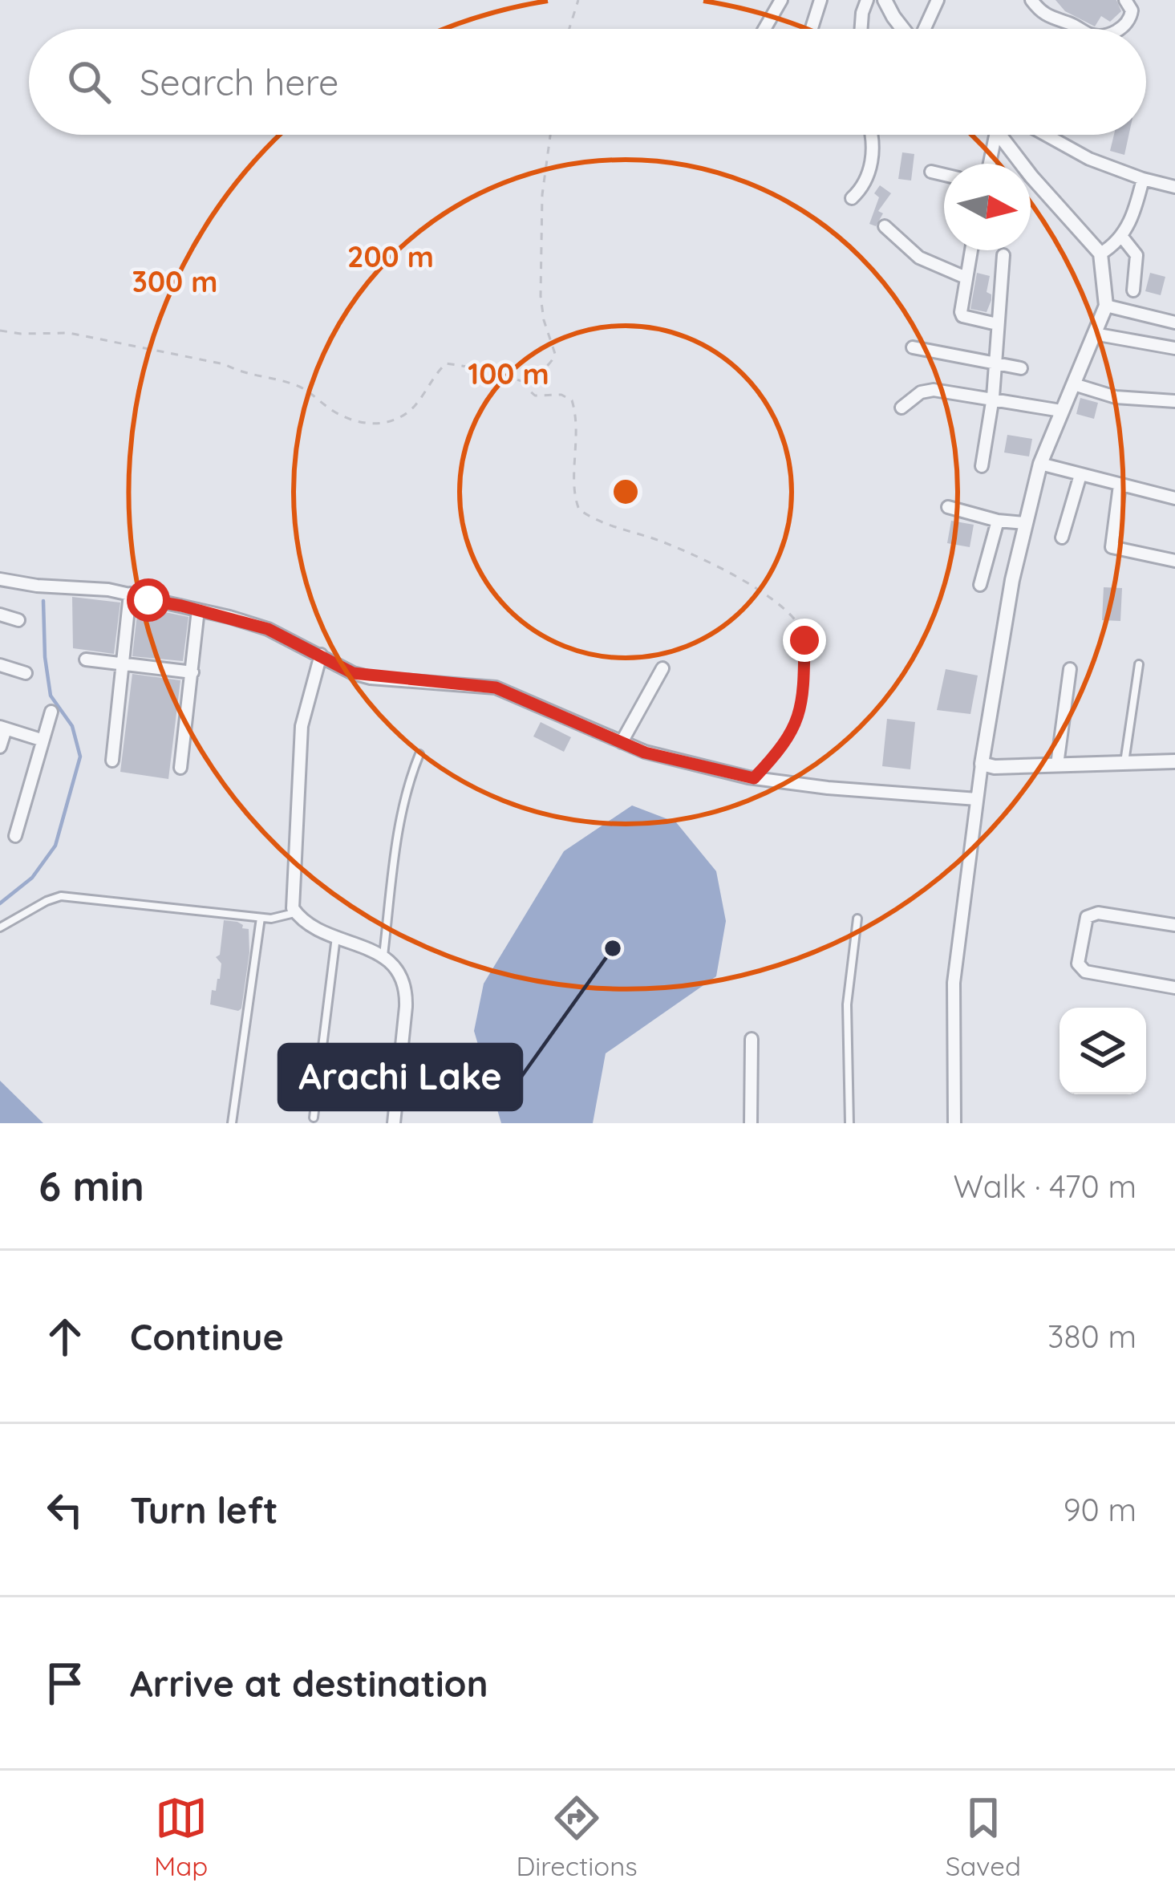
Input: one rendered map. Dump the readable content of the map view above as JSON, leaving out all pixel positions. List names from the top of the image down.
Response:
{
  "places": ["Arachi Lake"],
  "north": "right",
  "page": {
    "search": "Search here",
    "heading": ["6 min", "Walk · 470 m"],
    "list": [
      ["Continue", "380 m"],
      ["Turn left", "90 m"],
      "Arrive at destination"
    ],
    "nav": ["Map", "Directions", "Saved"]
  },
  "rings": ["200 m", "300 m", "100 m"]
}
